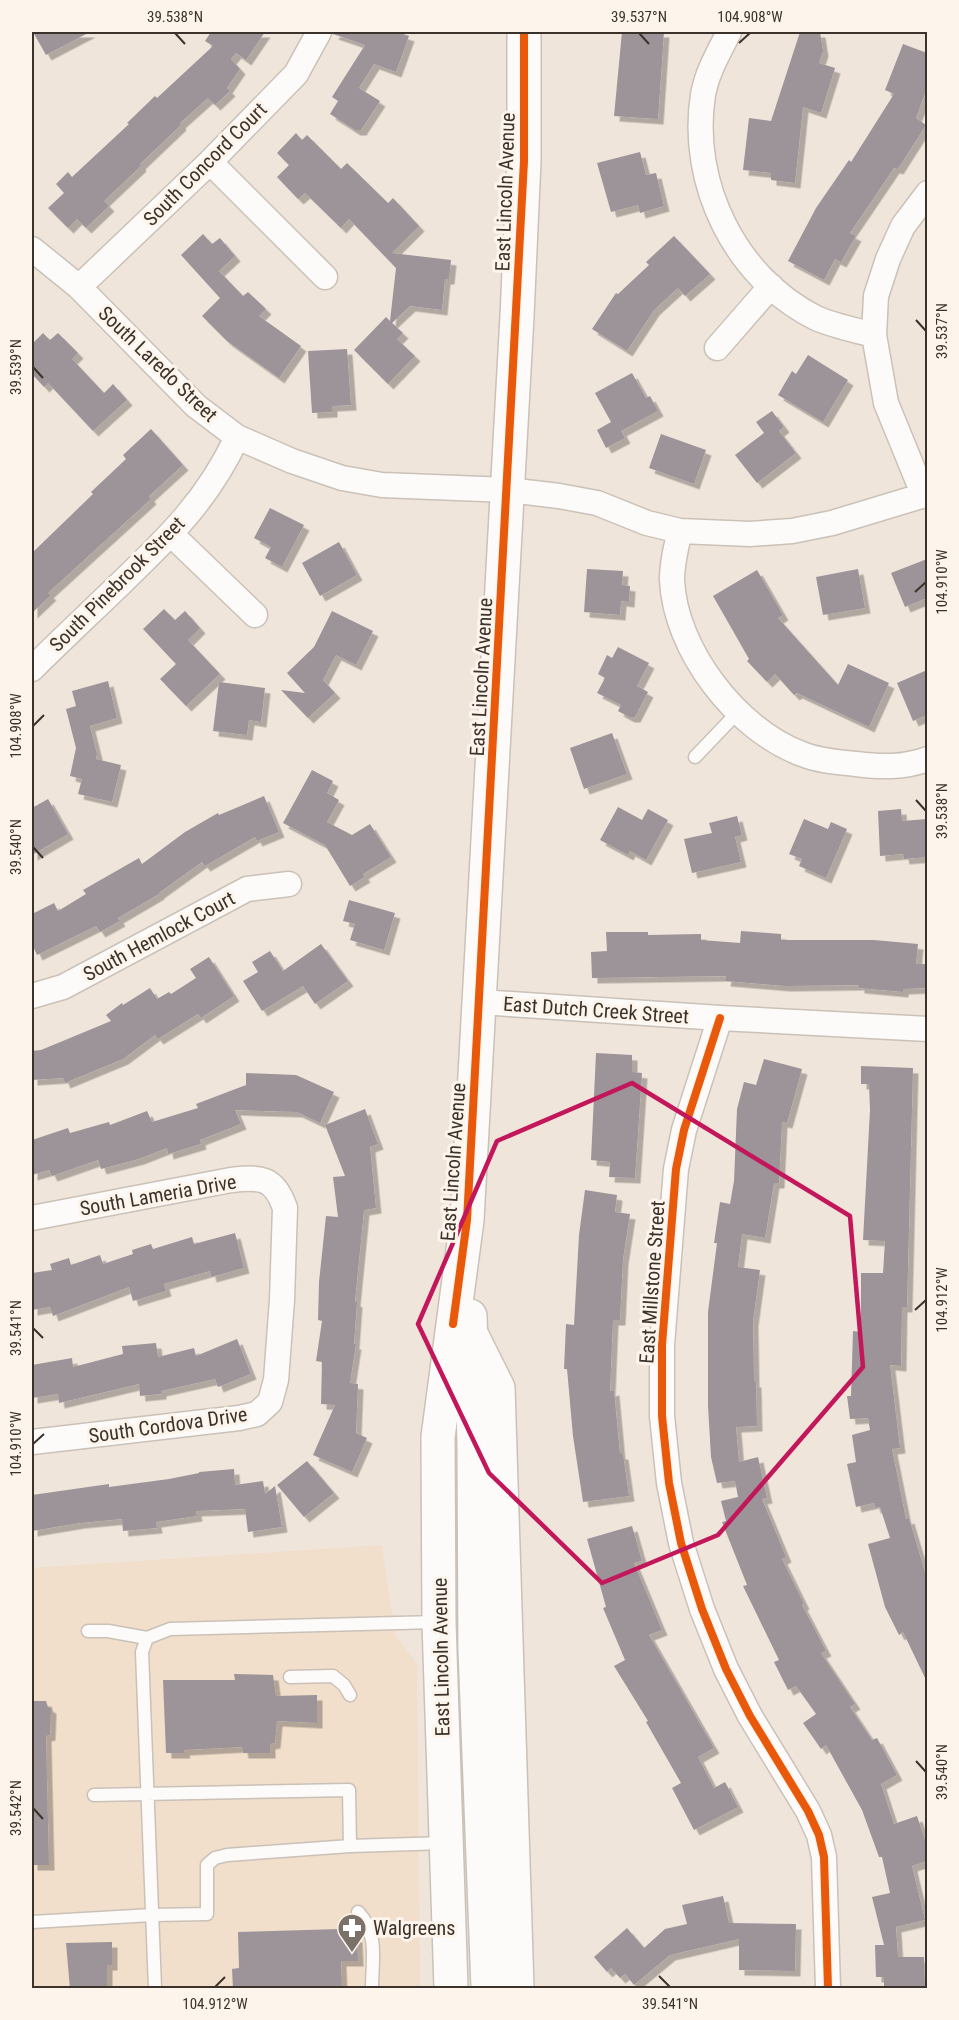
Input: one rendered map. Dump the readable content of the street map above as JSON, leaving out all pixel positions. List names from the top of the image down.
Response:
{
  "streets": {
    "main road": ["East Lincoln Avenue"],
    "street": [
      "South Concord Court",
      "South Laredo Street",
      "South Pinebrook Street",
      "South Hemlock Court",
      "East Dutch Creek Street",
      "South Lameria Drive",
      "East Millstone Street",
      "South Cordova Drive"
    ]
  },
  "crossings": [
    ["South Concord Court", "South Laredo Street"],
    ["East Lincoln Avenue", "South Laredo Street"],
    ["East Lincoln Avenue", "East Dutch Creek Street"],
    ["South Laredo Street", "South Pinebrook Street"],
    ["East Dutch Creek Street", "East Millstone Street"],
    ["South Lameria Drive", "South Cordova Drive"]
  ],
  "places": {
    "pharmacy": ["Walgreens"]
  },
  "coordinates": [
    "39.538°N",
    "39.537°N",
    "104.908°W",
    "39.539°N",
    "104.910°W",
    "39.540°N",
    "104.912°W",
    "39.541°N",
    "39.542°N"
  ]
}
